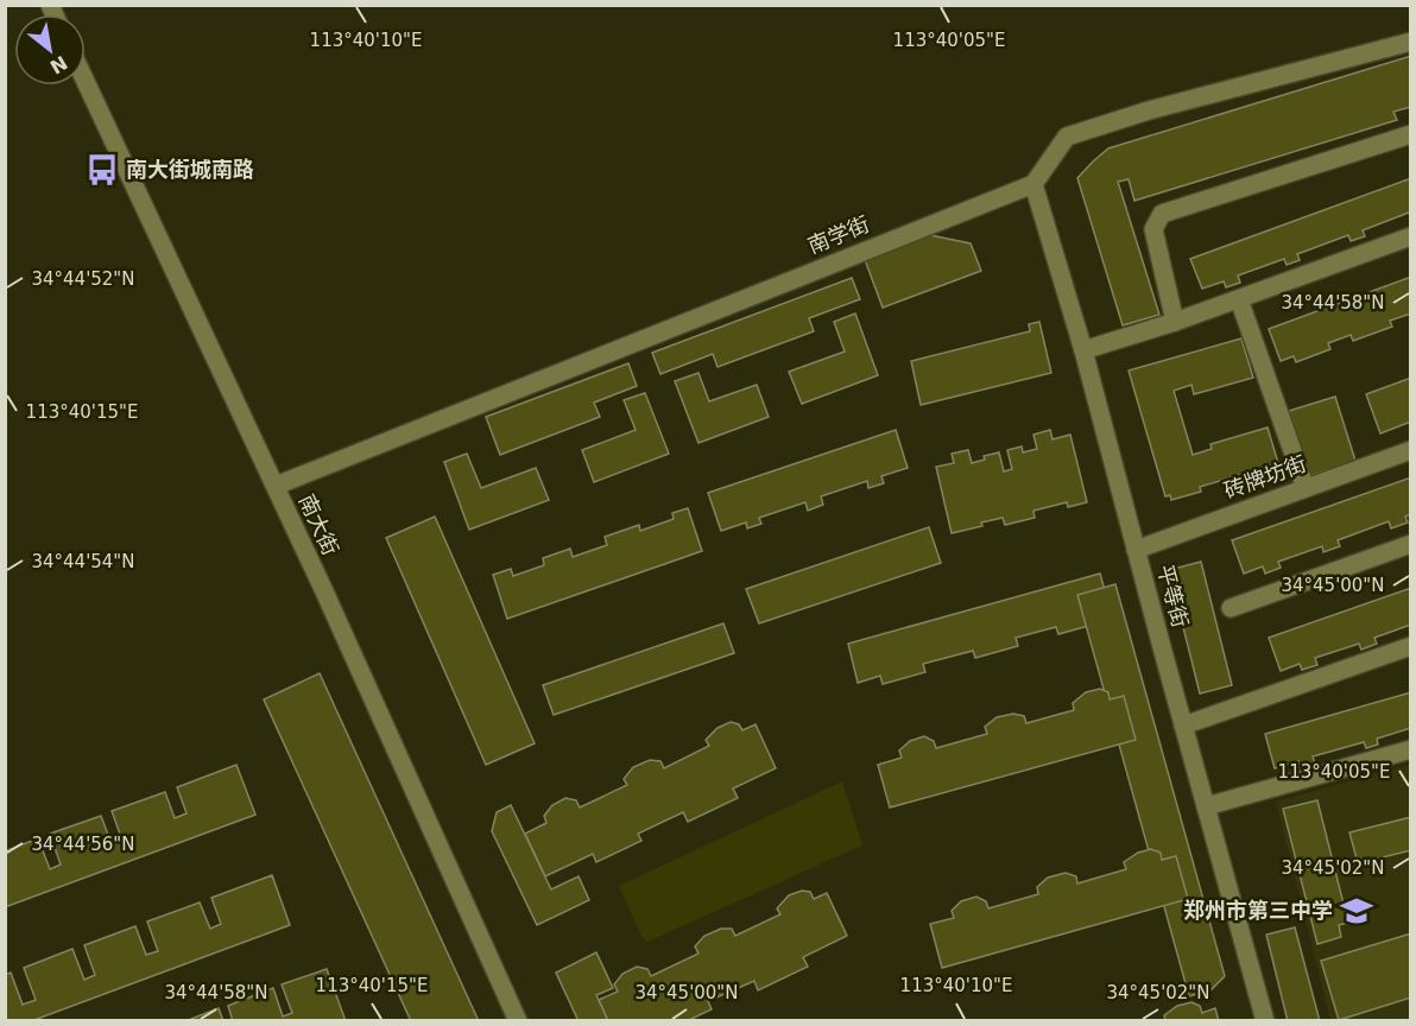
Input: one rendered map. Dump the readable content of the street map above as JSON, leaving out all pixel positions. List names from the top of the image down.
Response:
{
  "streets": {
    "street": [
      "南学街",
      "砖牌坊街",
      "南大街",
      "平等街"
    ]
  },
  "crossings": [
    ["南学街", "南大街"],
    ["南学街", "平等街"],
    ["砖牌坊街", "平等街"]
  ],
  "places": {
    "bus stop": ["南大街城南路"],
    "school or university": ["郑州市第三中学"]
  },
  "north": "bottom right",
  "coordinates": [
    "113°40'10\"E",
    "113°40'05\"E",
    "34°44'52\"N",
    "34°44'58\"N",
    "113°40'15\"E",
    "34°44'54\"N",
    "34°45'00\"N",
    "34°44'56\"N",
    "34°45'02\"N"
  ]
}
